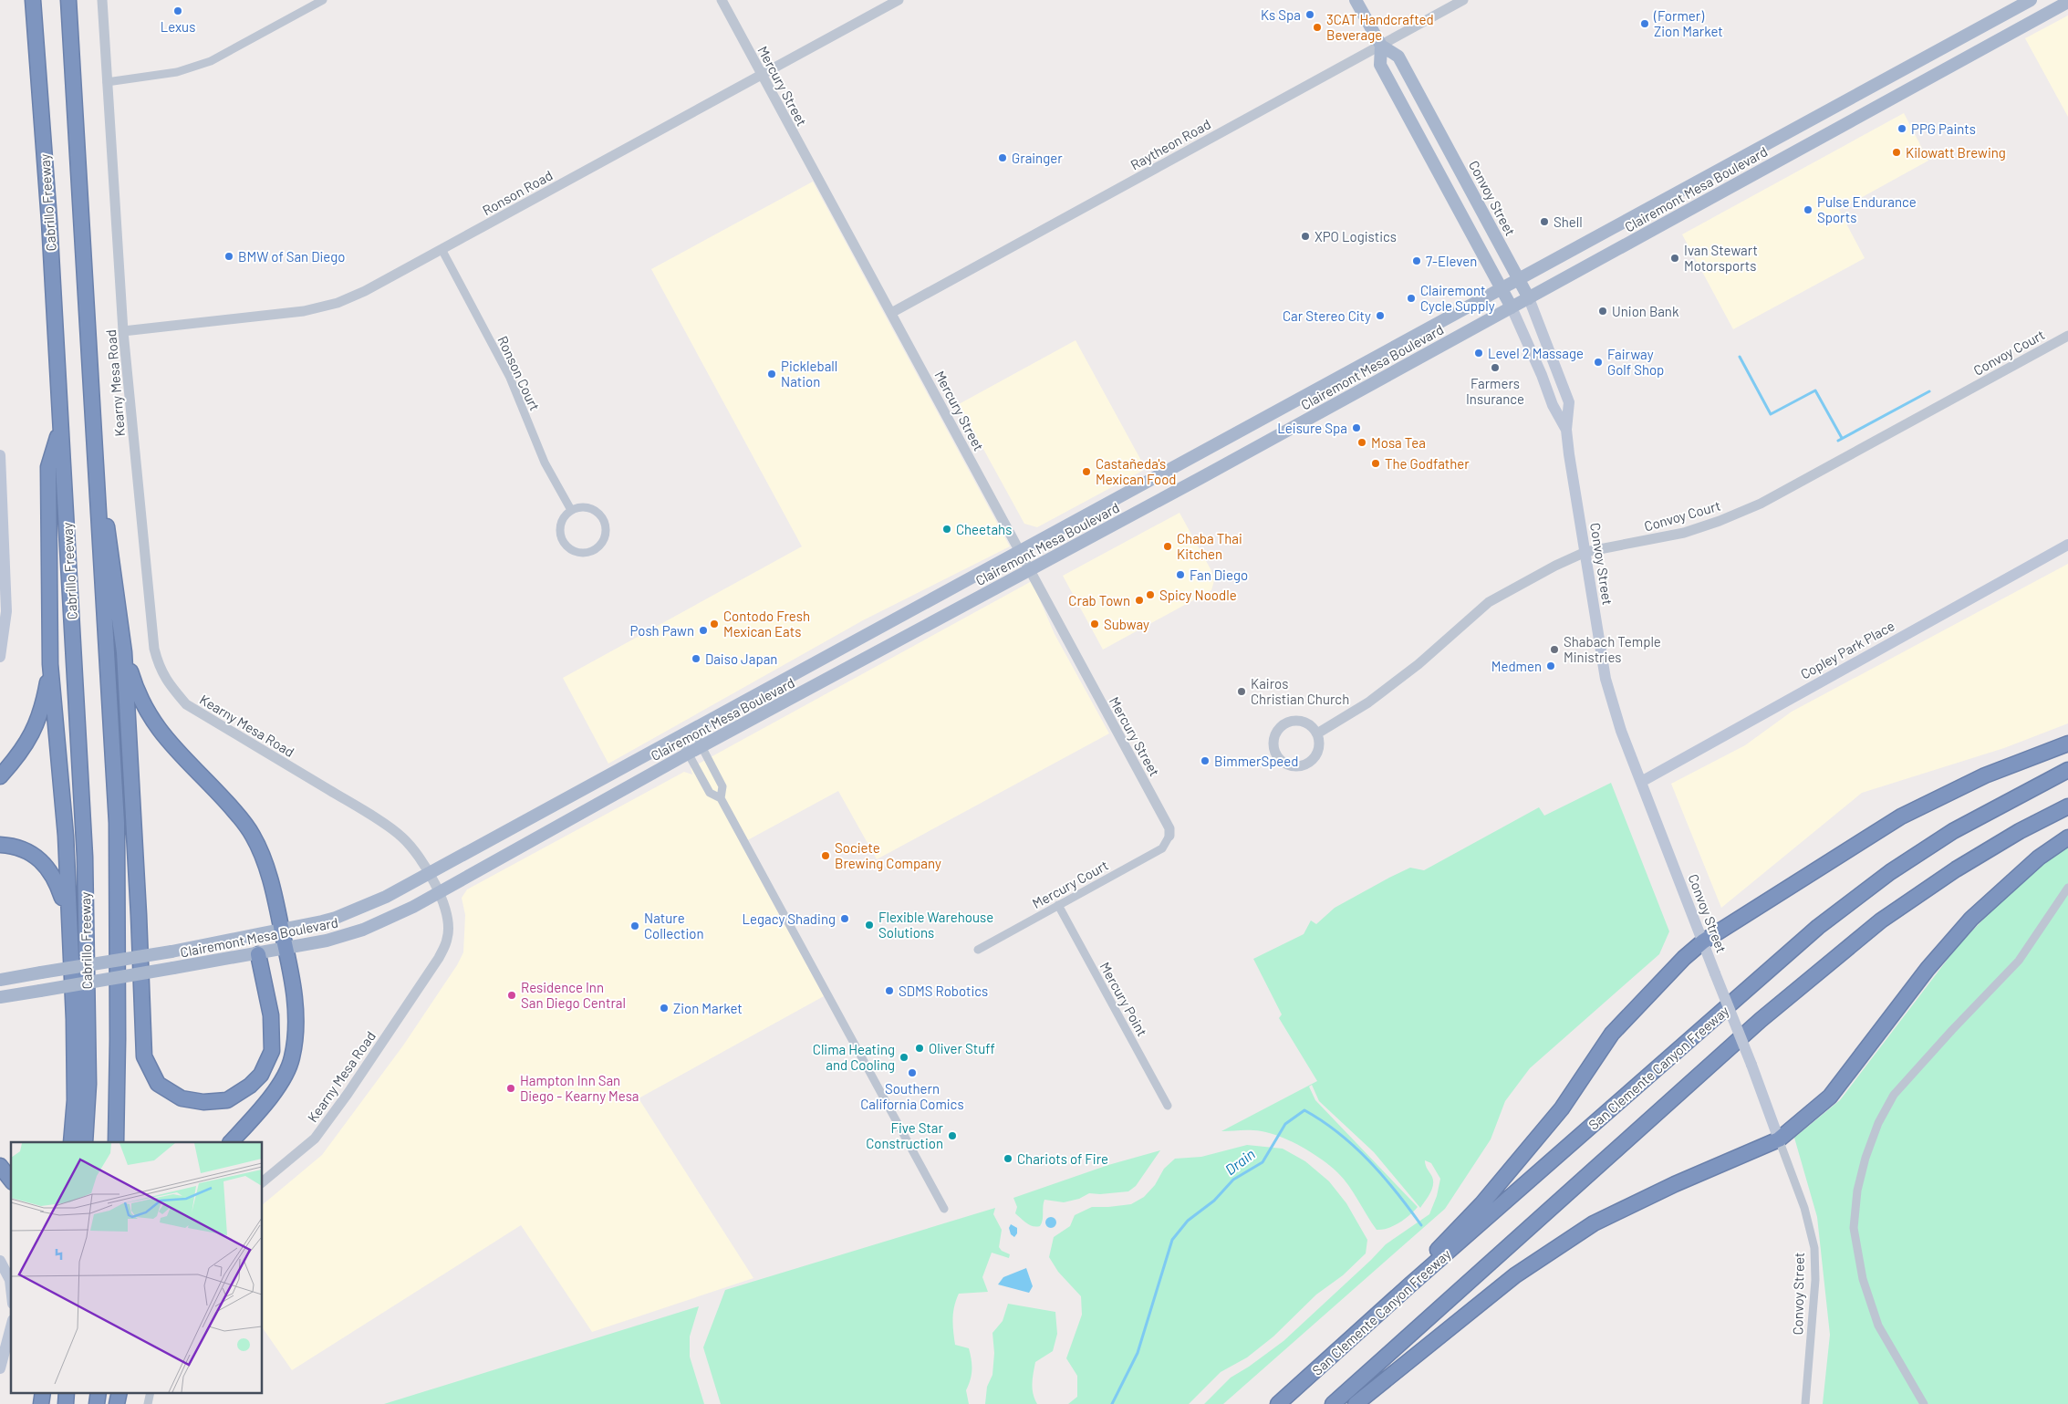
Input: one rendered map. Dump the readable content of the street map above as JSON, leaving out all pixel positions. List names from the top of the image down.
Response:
{
  "streets": {
    "highway": ["Cabrillo Freeway", "San Clemente Canyon Freeway"],
    "main road": ["Clairemont Mesa Boulevard", "Convoy Street", "Copley Park Place"],
    "street": [
      "Mercury Street",
      "Raytheon Road",
      "Ronson Road",
      "Convoy Court",
      "Ronson Court",
      "Kearny Mesa Road",
      "Mercury Court",
      "Mercury Point"
    ]
  },
  "crossings": [
    ["Mercury Street", "Raytheon Road"],
    ["Mercury Street", "Clairemont Mesa Boulevard"],
    ["Mercury Street", "Ronson Road"],
    ["Mercury Street", "Mercury Court"],
    ["Raytheon Road", "Convoy Street"],
    ["Clairemont Mesa Boulevard", "Convoy Street"],
    ["Clairemont Mesa Boulevard", "Kearny Mesa Road"],
    ["Ronson Road", "Ronson Court"],
    ["Ronson Road", "Kearny Mesa Road"],
    ["Convoy Street", "Convoy Court"],
    ["Convoy Street", "Copley Park Place"],
    ["Mercury Court", "Mercury Point"]
  ],
  "water": ["Drain"],
  "places": [
    "Lexus",
    "Ks Spa",
    "(Former) Zion Market",
    "3CAT Handcrafted Beverage",
    "PPG Paints",
    "Kilowatt Brewing",
    "Grainger",
    "Pulse Endurance Sports",
    "Shell",
    "XPO Logistics",
    "BMW of San Diego",
    "Ivan Stewart Motorsports",
    "7-Eleven",
    "Clairemont Cycle Supply",
    "Union Bank",
    "Car Stereo City",
    "Level 2 Massage",
    "Fairway Golf Shop",
    "Farmers Insurance",
    "Pickleball Nation",
    "Leisure Spa",
    "Mosa Tea",
    "The Godfather",
    "Castañeda's Mexican Food",
    "Cheetahs",
    "Chaba Thai Kitchen",
    "Fan Diego",
    "Spicy Noodle",
    "Crab Town",
    "Contodo Fresh Mexican Eats",
    "Subway",
    "Posh Pawn",
    "Shabach Temple Ministries",
    "Daiso Japan",
    "Medmen",
    "Kairos Christian Church",
    "BimmerSpeed",
    "Societe Brewing Company",
    "Legacy Shading",
    "Flexible Warehouse Solutions",
    "Nature Collection",
    "SDMS Robotics",
    "Residence Inn San Diego Central",
    "Zion Market",
    "Oliver Stuff",
    "Clima Heating and Cooling",
    "Southern California Comics",
    "Hampton Inn San Diego - Kearny Mesa",
    "Five Star Construction",
    "Chariots of Fire"
  ]
}
